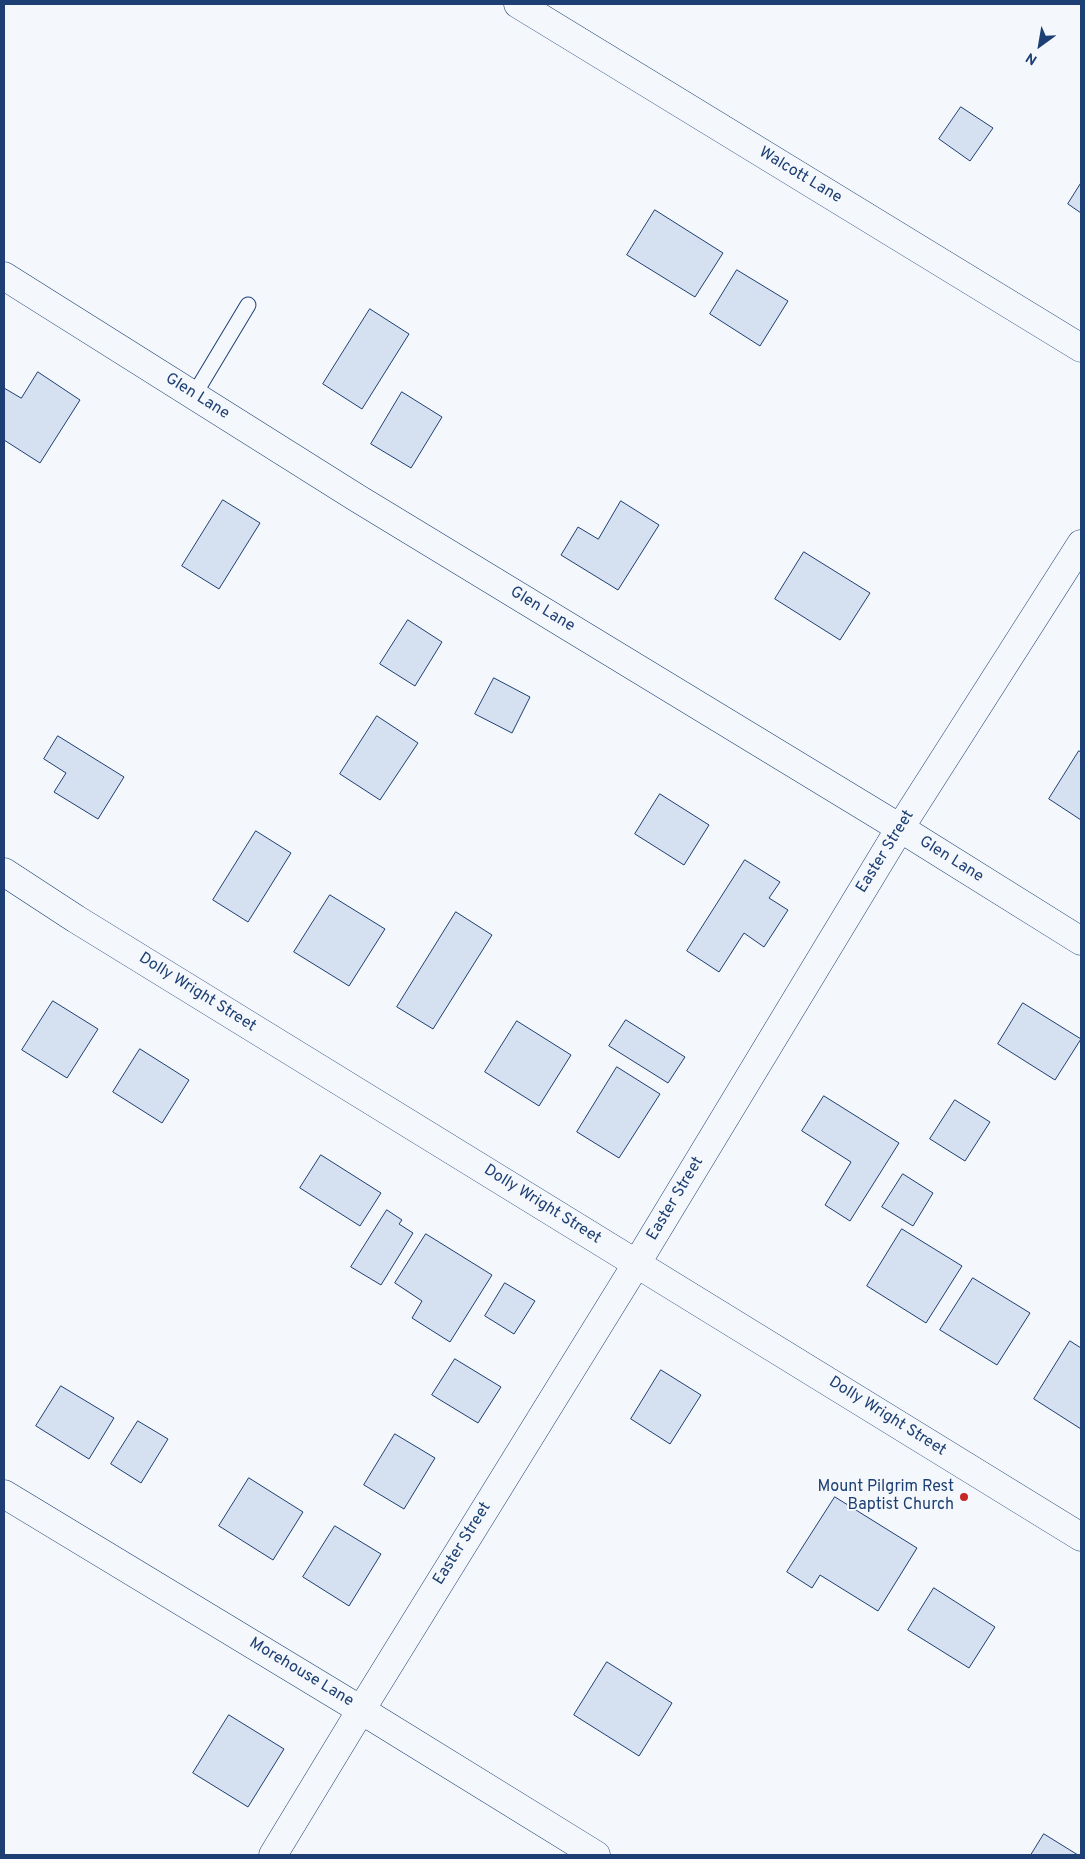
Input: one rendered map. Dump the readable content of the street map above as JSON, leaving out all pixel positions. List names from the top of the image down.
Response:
{
  "streets": {
    "street": [
      "Walcott Lane",
      "Glen Lane",
      "Easter Street",
      "Dolly Wright Street",
      "Morehouse Lane"
    ]
  },
  "crossings": [
    ["Glen Lane", "Easter Street"],
    ["Easter Street", "Dolly Wright Street"],
    ["Easter Street", "Morehouse Lane"]
  ],
  "places": ["Mount Pilgrim Rest Baptist Church"],
  "north": "bottom left"
}
